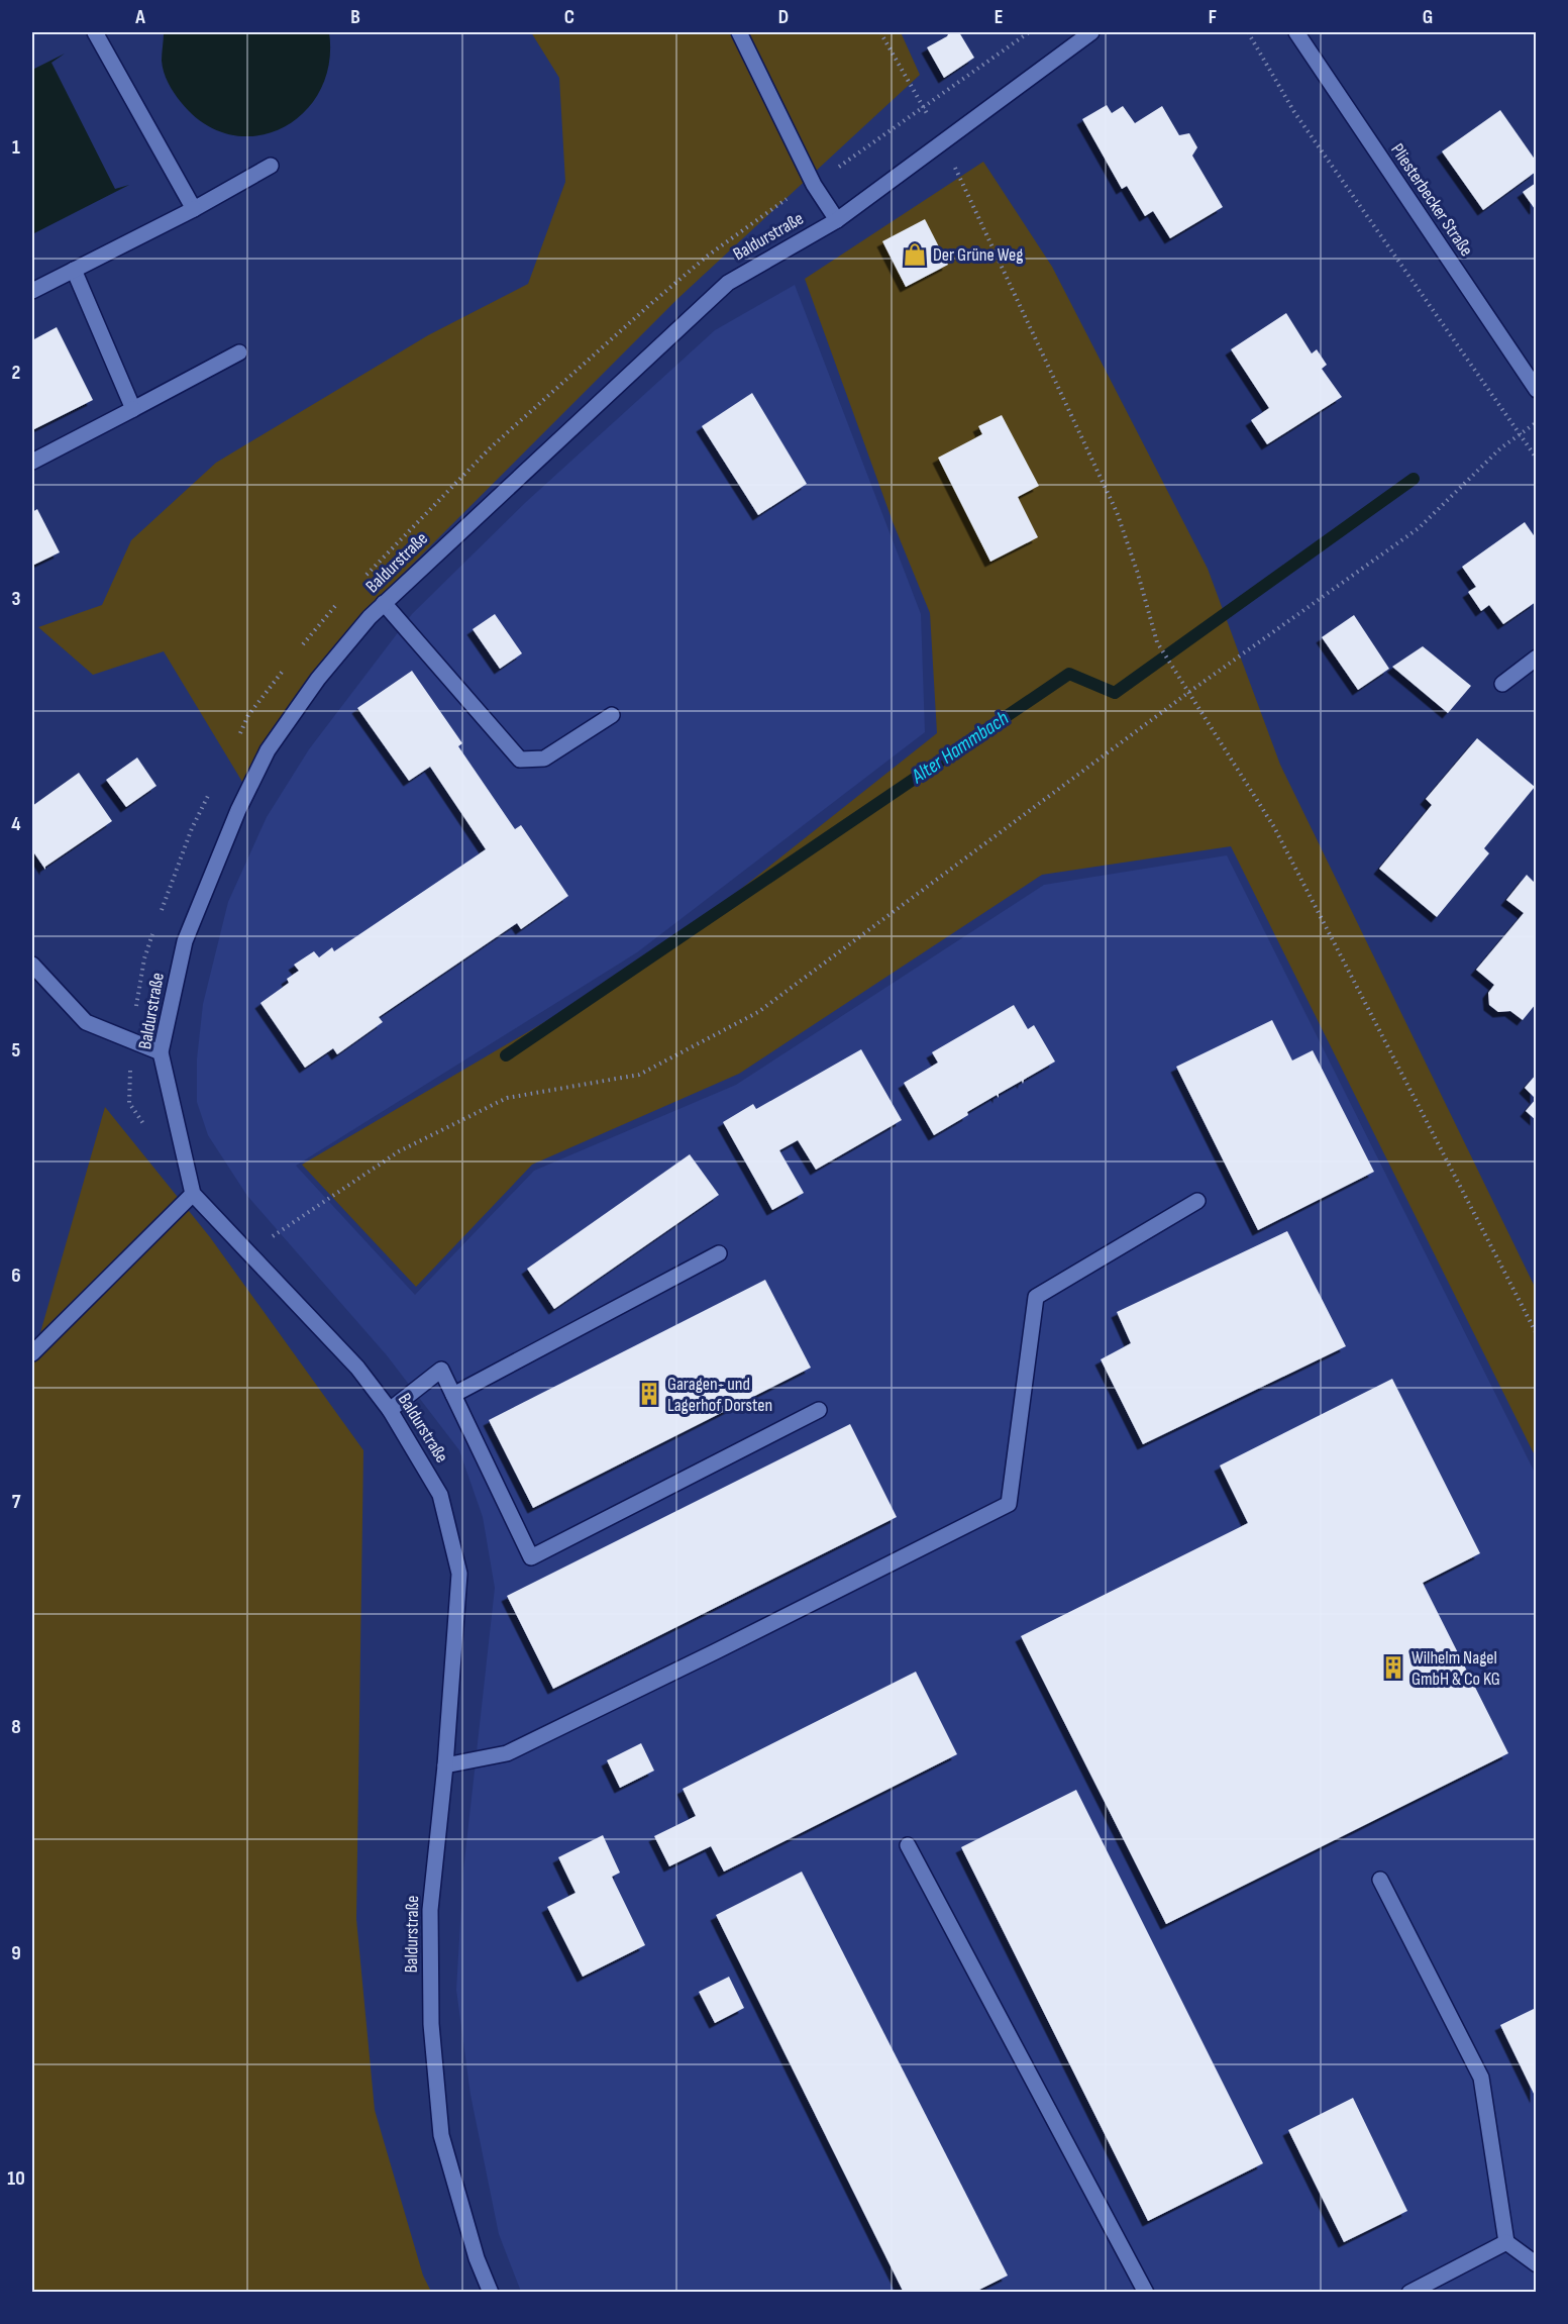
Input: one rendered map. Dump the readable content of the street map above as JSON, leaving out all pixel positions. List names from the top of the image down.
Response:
{
  "streets": {
    "street": ["Pliesterbecker Straße", "Baldurstraße"]
  },
  "water": ["Alter Hammbach"],
  "places": {
    "shop": ["Der Grüne Weg"],
    "building": ["Garagen- und Lagerhof Dorsten", "Wilhelm Nagel GmbH & Co KG"]
  },
  "grid": {
    "columns": [
      "A",
      "B",
      "C",
      "D",
      "E",
      "F",
      "G"
    ],
    "rows": [
      "1",
      "2",
      "3",
      "4",
      "5",
      "6",
      "7",
      "8",
      "9",
      "10"
    ]
  }
}
